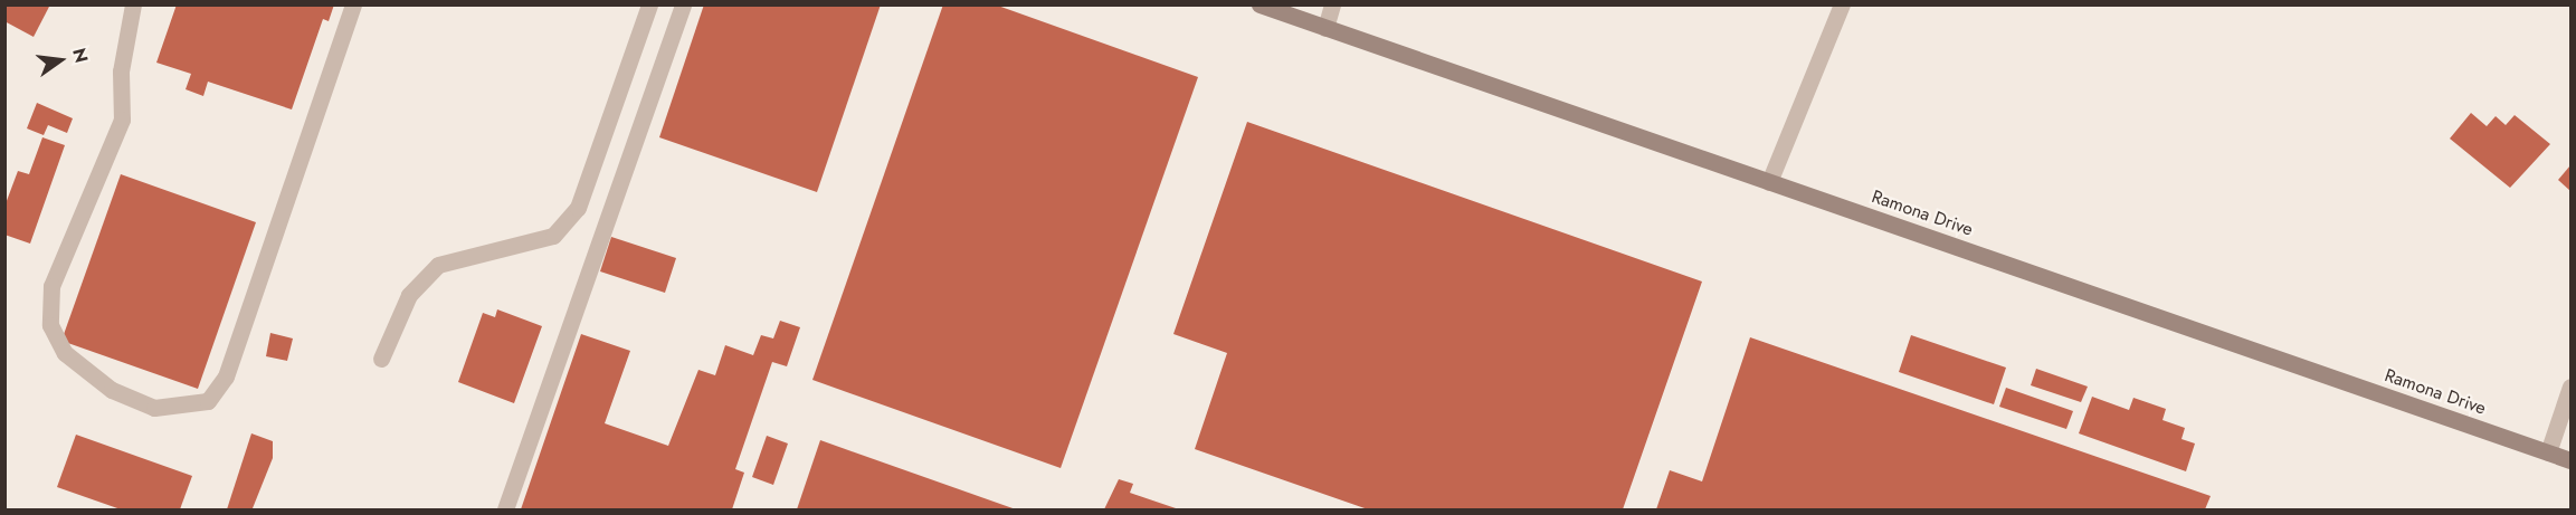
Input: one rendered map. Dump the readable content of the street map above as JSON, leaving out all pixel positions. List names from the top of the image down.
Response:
{
  "streets": {
    "street": ["Ramona Drive"]
  },
  "north": "right"
}
